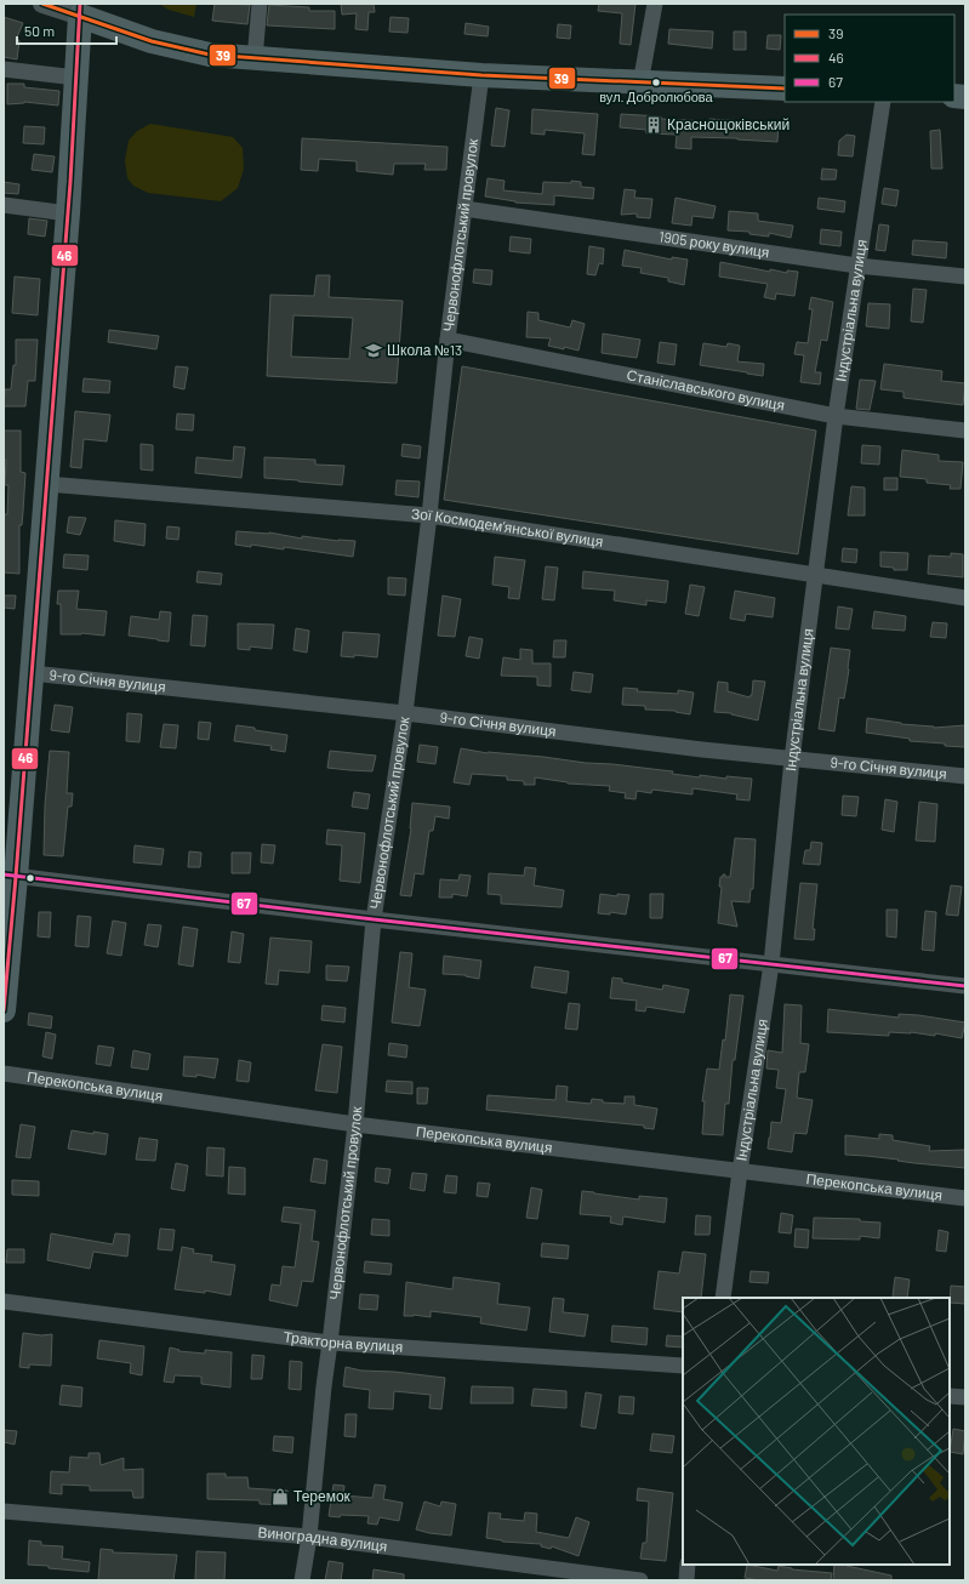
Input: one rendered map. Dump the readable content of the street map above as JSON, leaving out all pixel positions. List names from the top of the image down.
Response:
{
  "streets": {
    "street": [
      "Червонофлотський провулок",
      "1905 року вулиця",
      "Індустріальна вулиця",
      "Станіславського вулиця",
      "Зої Космодем’янської вулиця",
      "9-го Січня вулиця",
      "Перекопська вулиця",
      "Тракторна вулиця",
      "Виноградна вулиця"
    ]
  },
  "crossings": [
    ["Червонофлотський провулок", "1905 року вулиця"],
    ["Червонофлотський провулок", "Станіславського вулиця"],
    ["Червонофлотський провулок", "Зої Космодем’янської вулиця"],
    ["Червонофлотський провулок", "9-го Січня вулиця"],
    ["Червонофлотський провулок", "Перекопська вулиця"],
    ["Червонофлотський провулок", "Тракторна вулиця"],
    ["Червонофлотський провулок", "Виноградна вулиця"],
    ["1905 року вулиця", "Індустріальна вулиця"],
    ["Індустріальна вулиця", "Станіславського вулиця"],
    ["Індустріальна вулиця", "Зої Космодем’янської вулиця"],
    ["Індустріальна вулиця", "9-го Січня вулиця"],
    ["Індустріальна вулиця", "Перекопська вулиця"]
  ],
  "places": {
    "other": ["вул. Добролюбова"],
    "building": ["Краснощоківський"],
    "school or university": ["Школа №13"],
    "shop": ["Теремок"]
  },
  "lines": ["transit line 39", "transit line 46", "transit line 67"],
  "legend": ["39", "46", "67"],
  "scale_bar": "50 m"
}
